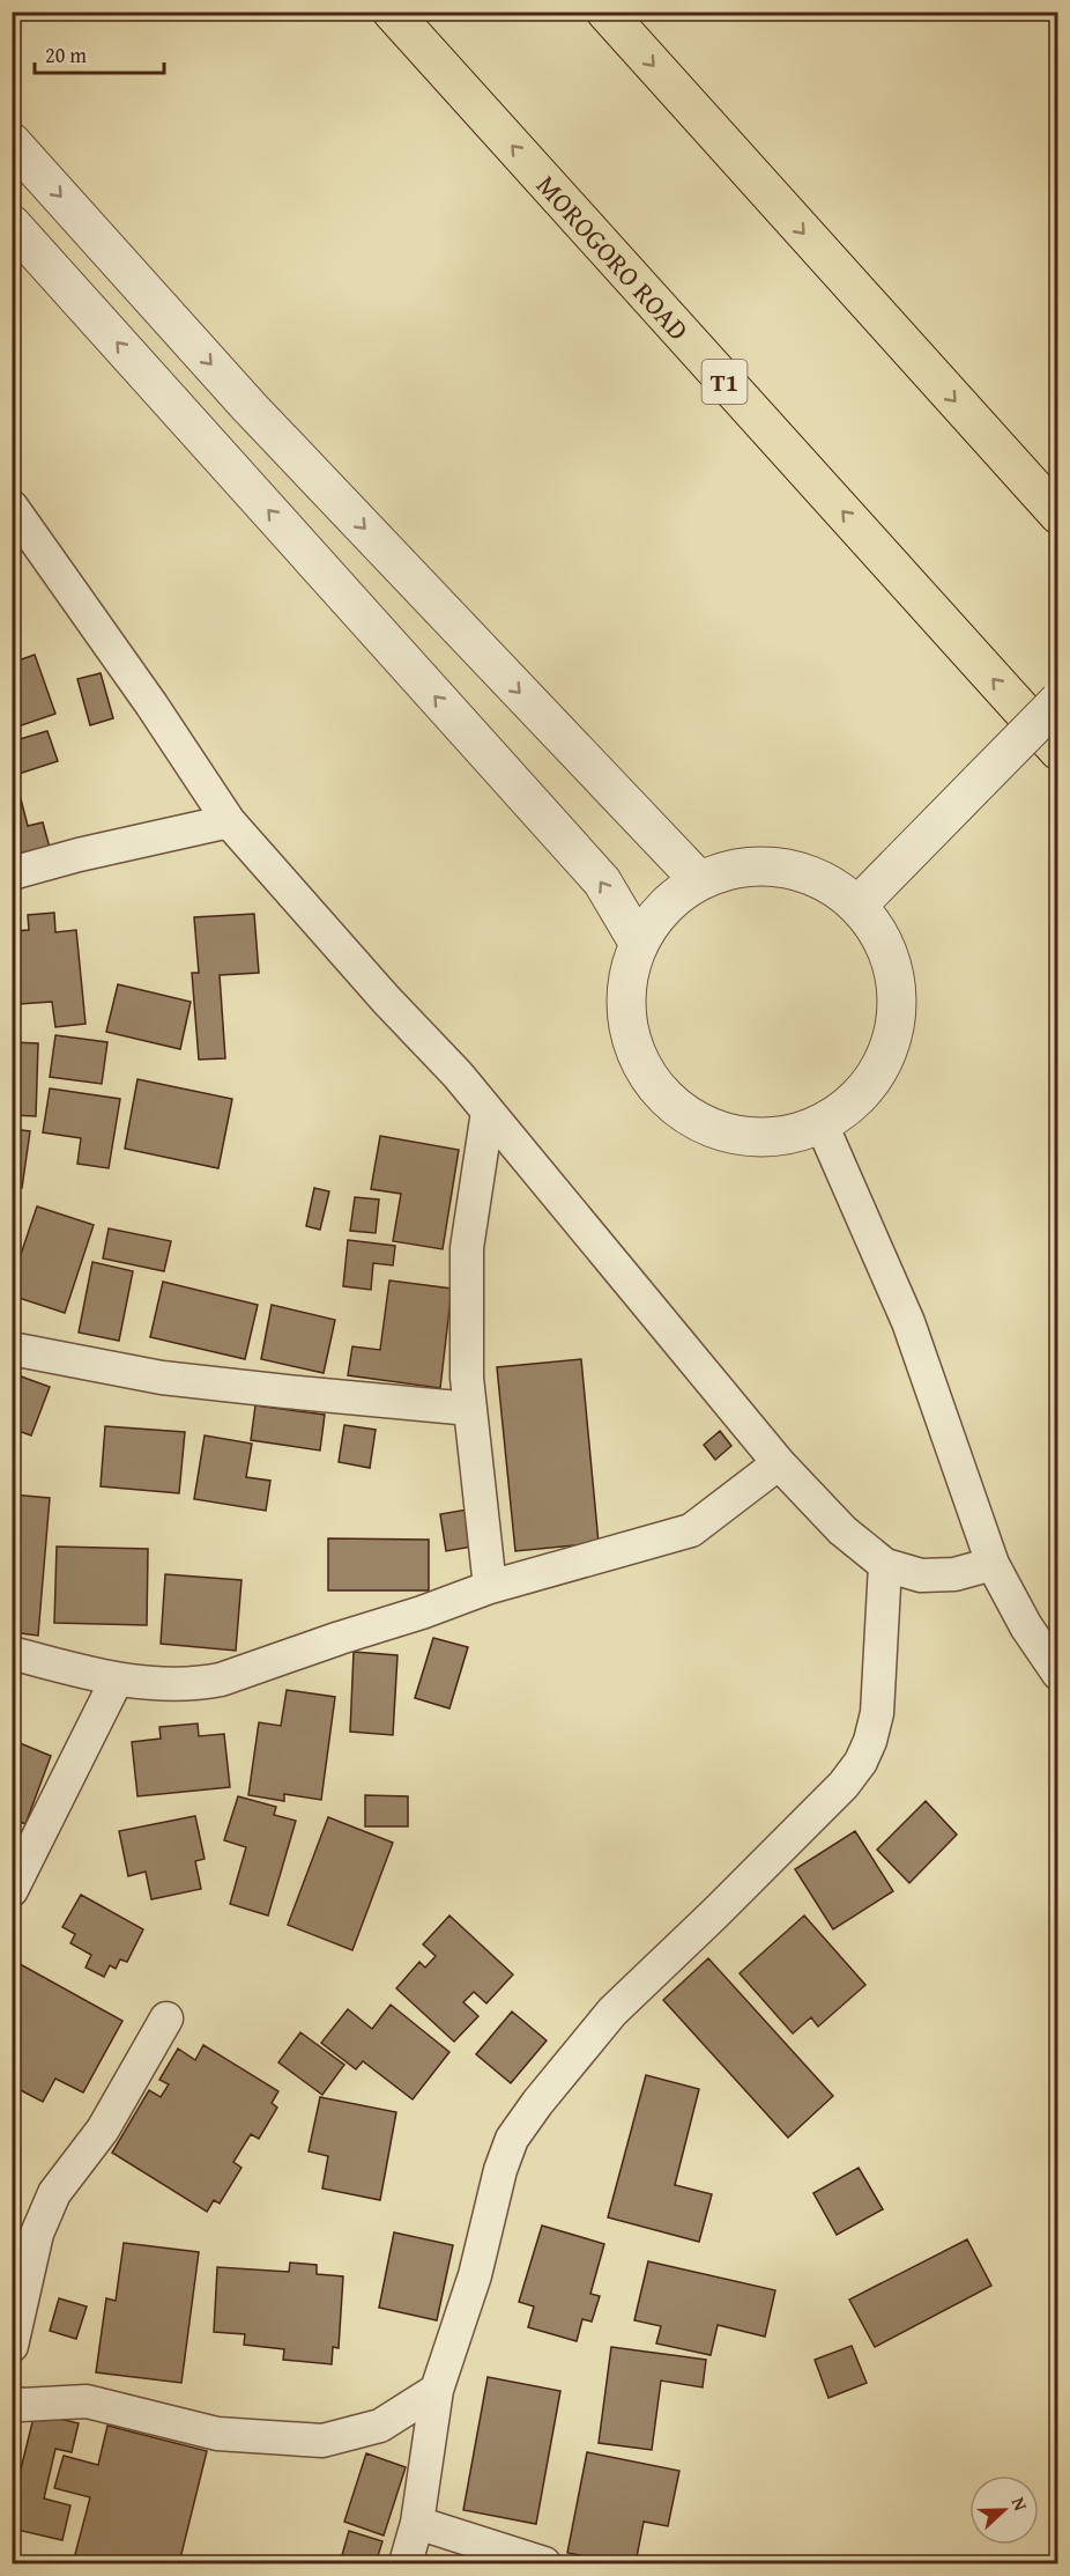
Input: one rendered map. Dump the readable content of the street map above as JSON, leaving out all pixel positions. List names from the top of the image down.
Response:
{
  "streets": {
    "highway": ["MOROGORO ROAD", "T1"]
  },
  "scale_bar": "20 m",
  "north": "right"
}
